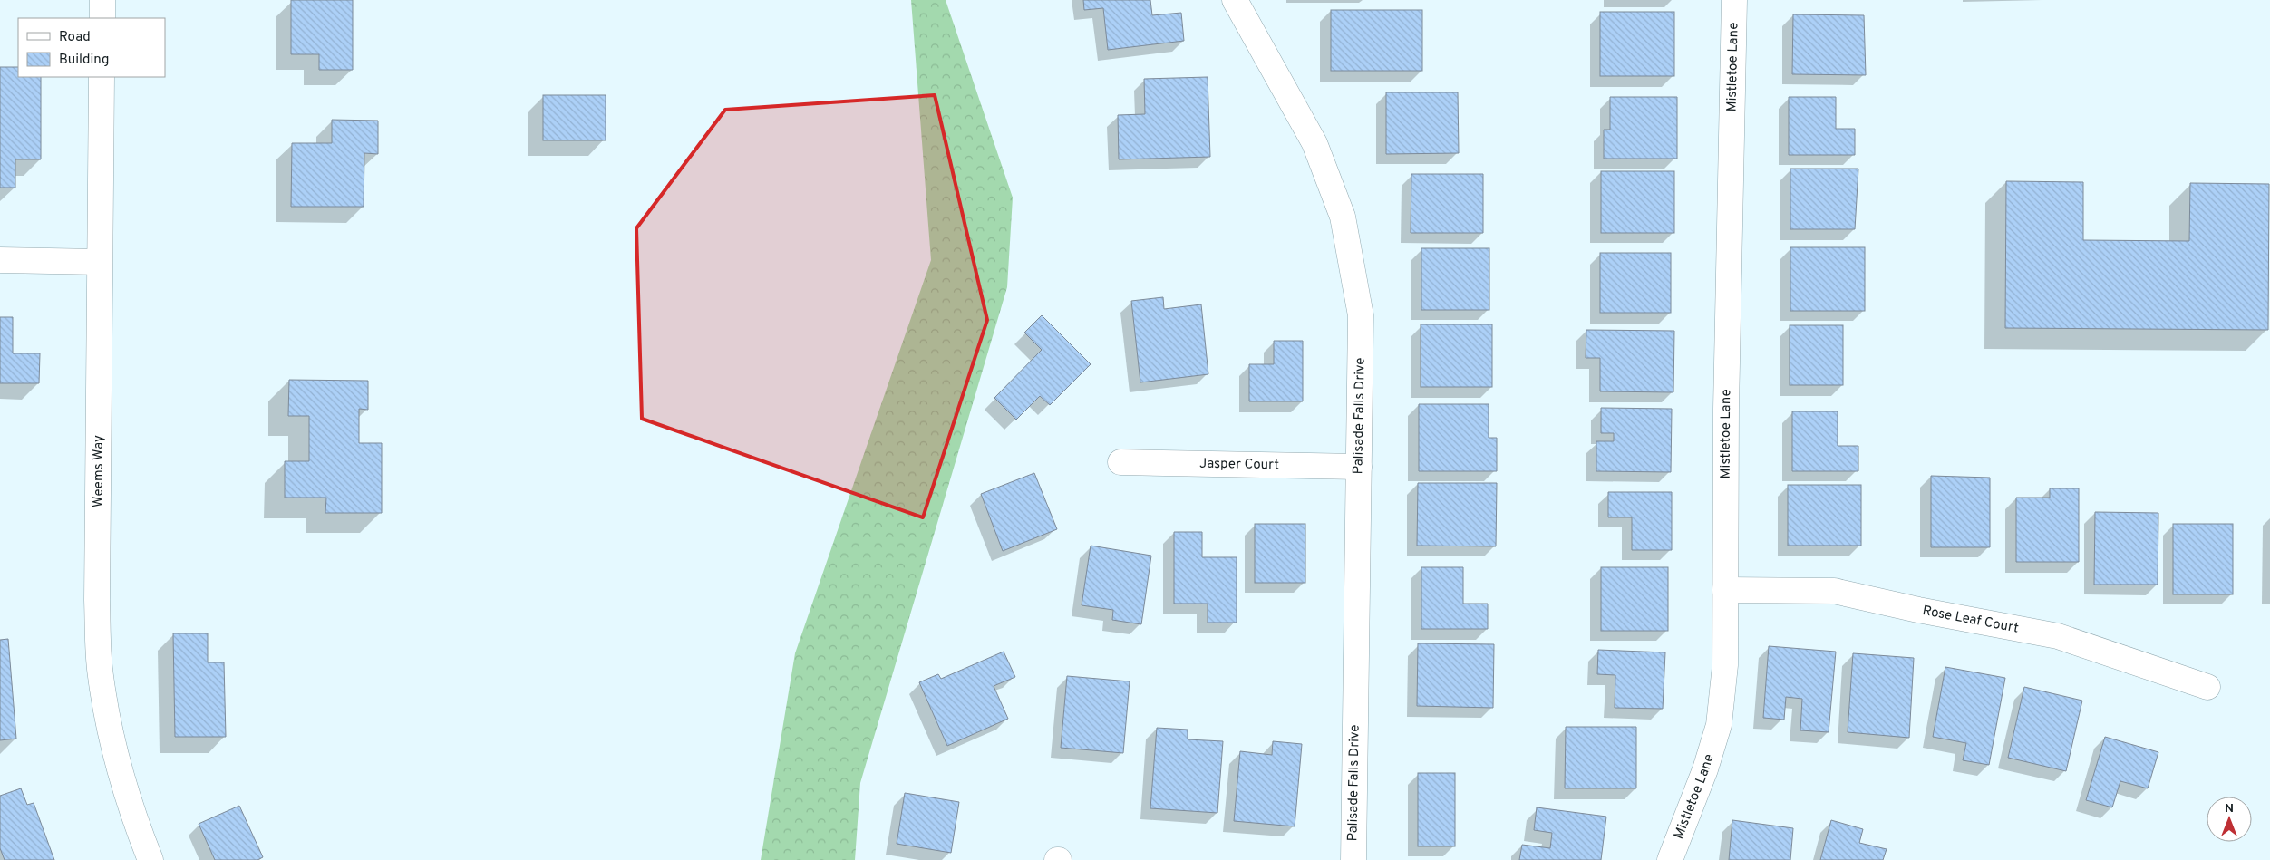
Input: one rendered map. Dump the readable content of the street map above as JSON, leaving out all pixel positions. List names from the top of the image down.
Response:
{
  "streets": {
    "street": [
      "Mistletoe Lane",
      "Palisade Falls Drive",
      "Jasper Court",
      "Weems Way",
      "Rose Leaf Court"
    ]
  },
  "crossings": [
    ["Mistletoe Lane", "Rose Leaf Court"],
    ["Palisade Falls Drive", "Jasper Court"]
  ],
  "legend": ["Road", "Building"],
  "north": "top"
}
